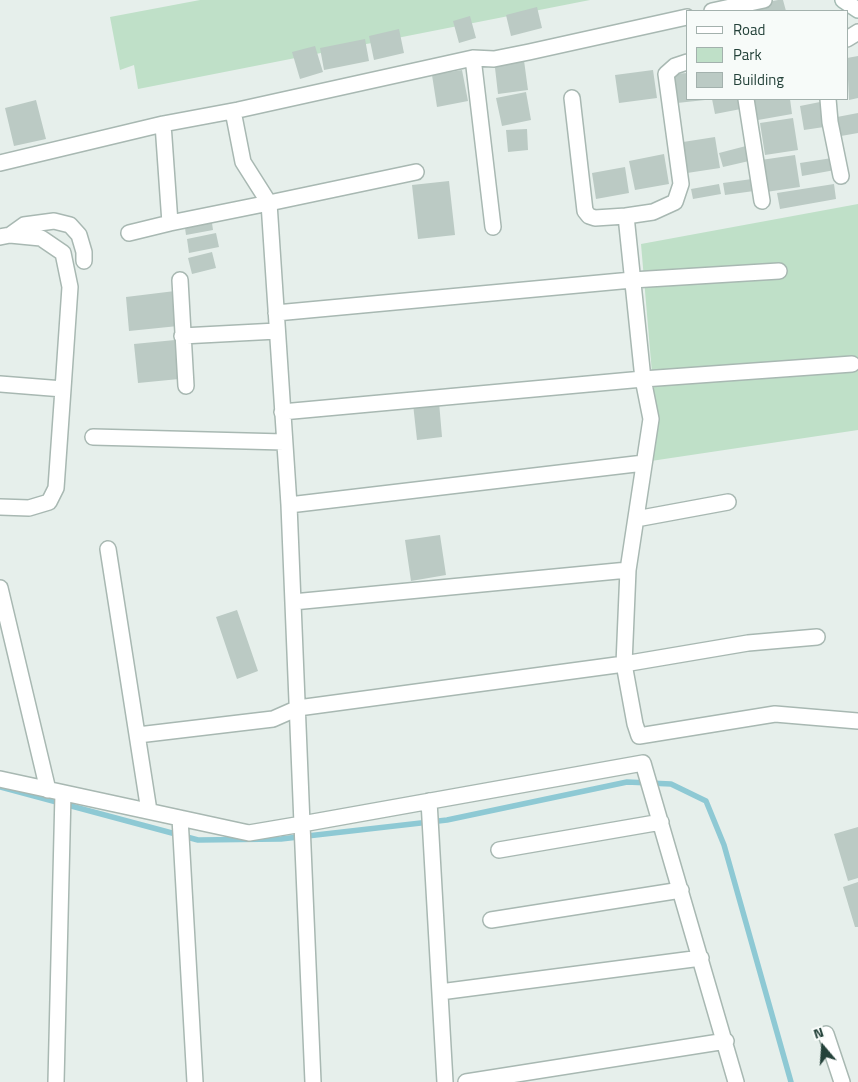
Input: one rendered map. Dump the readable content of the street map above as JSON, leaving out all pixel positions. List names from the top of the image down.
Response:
{
  "legend": ["Road", "Park", "Building"],
  "north": "top"
}
